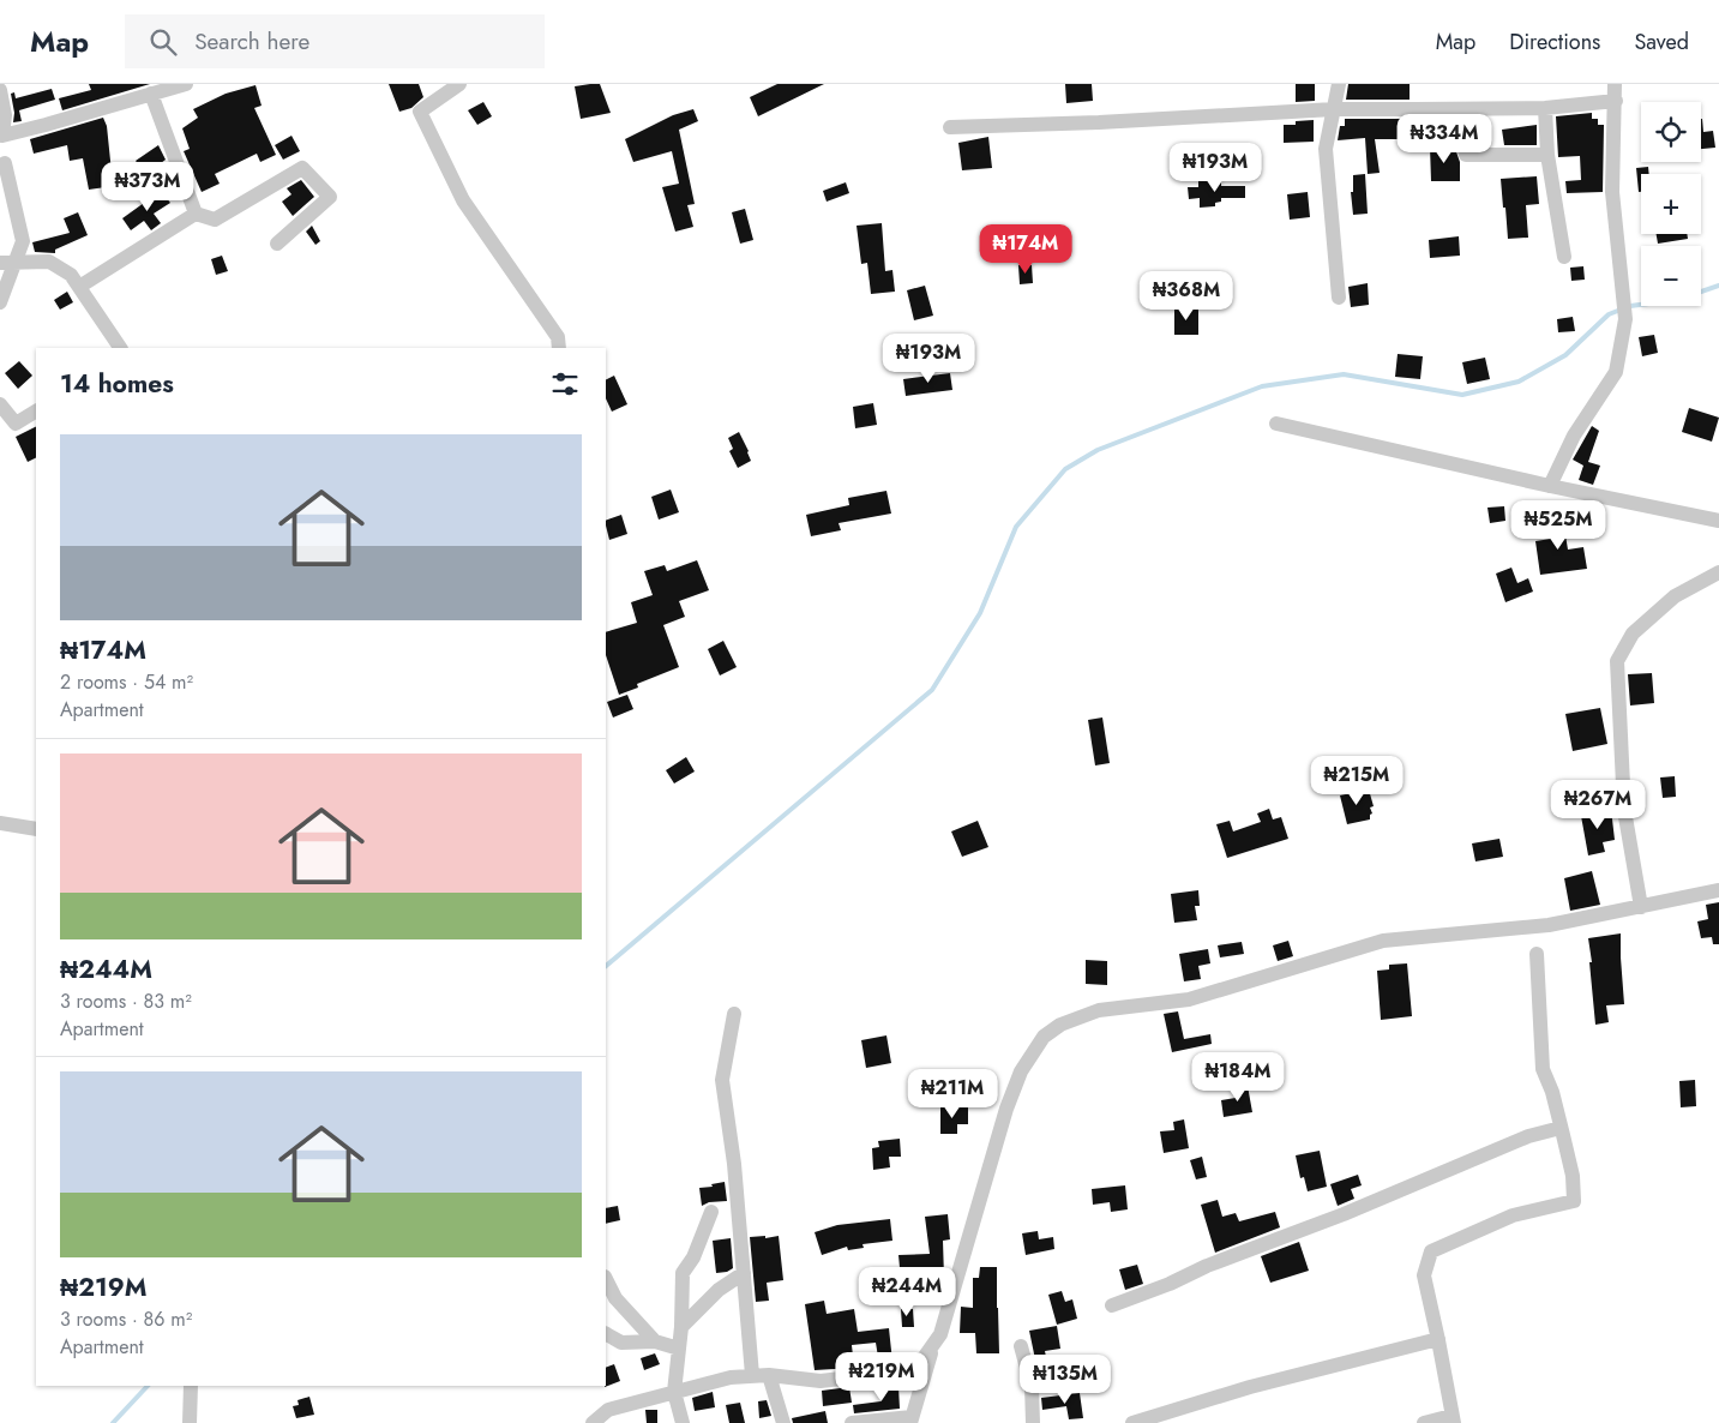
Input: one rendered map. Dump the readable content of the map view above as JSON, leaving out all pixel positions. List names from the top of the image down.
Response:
{
  "page": {
    "header": "Map",
    "search": "Search here",
    "nav": ["Map", "Directions", "Saved"],
    "map_buttons": ["+", "−"],
    "price": [
      "₦334M",
      "₦193M",
      "₦373M",
      "₦174M",
      "₦368M",
      "₦193M",
      "₦525M",
      "₦215M",
      "₦267M",
      "₦184M",
      "₦211M",
      "₦244M",
      "₦219M",
      "₦135M"
    ],
    "heading": "14 homes",
    "list": [
      {
        "name": "₦174M",
        "note": "2 rooms · 54 m² · Apartment"
      },
      {
        "name": "₦244M",
        "note": "3 rooms · 83 m² · Apartment"
      },
      {
        "name": "₦219M",
        "note": "3 rooms · 86 m² · Apartment"
      }
    ]
  }
}
